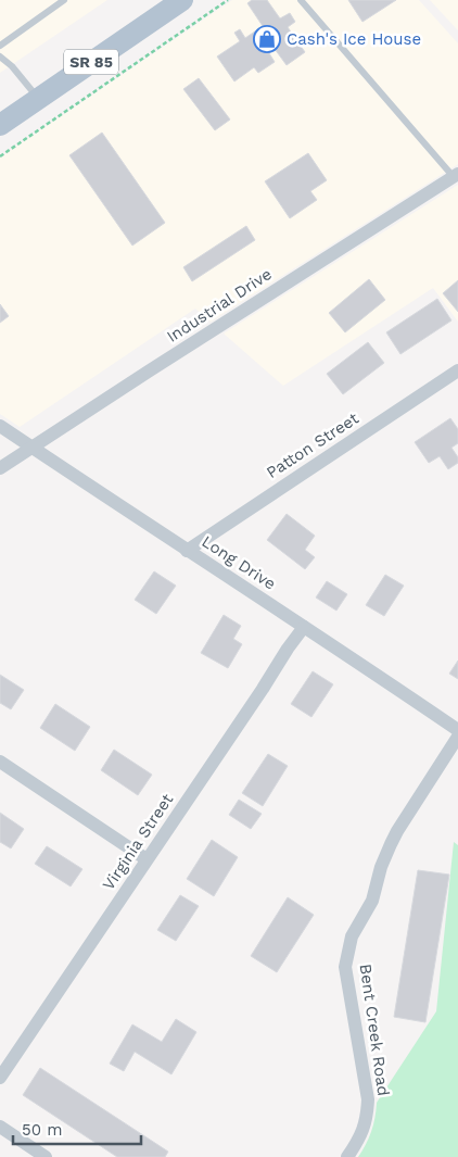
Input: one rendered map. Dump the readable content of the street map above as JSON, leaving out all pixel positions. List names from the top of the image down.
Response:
{
  "streets": {
    "main road": ["SR 85"],
    "street": [
      "Industrial Drive",
      "Patton Street",
      "Long Drive",
      "Virginia Street",
      "Bent Creek Road"
    ]
  },
  "crossings": [
    ["Industrial Drive", "Long Drive"],
    ["Patton Street", "Long Drive"],
    ["Long Drive", "Virginia Street"]
  ],
  "places": {
    "shop": ["Cash's Ice House"]
  },
  "scale_bar": "50 m"
}
